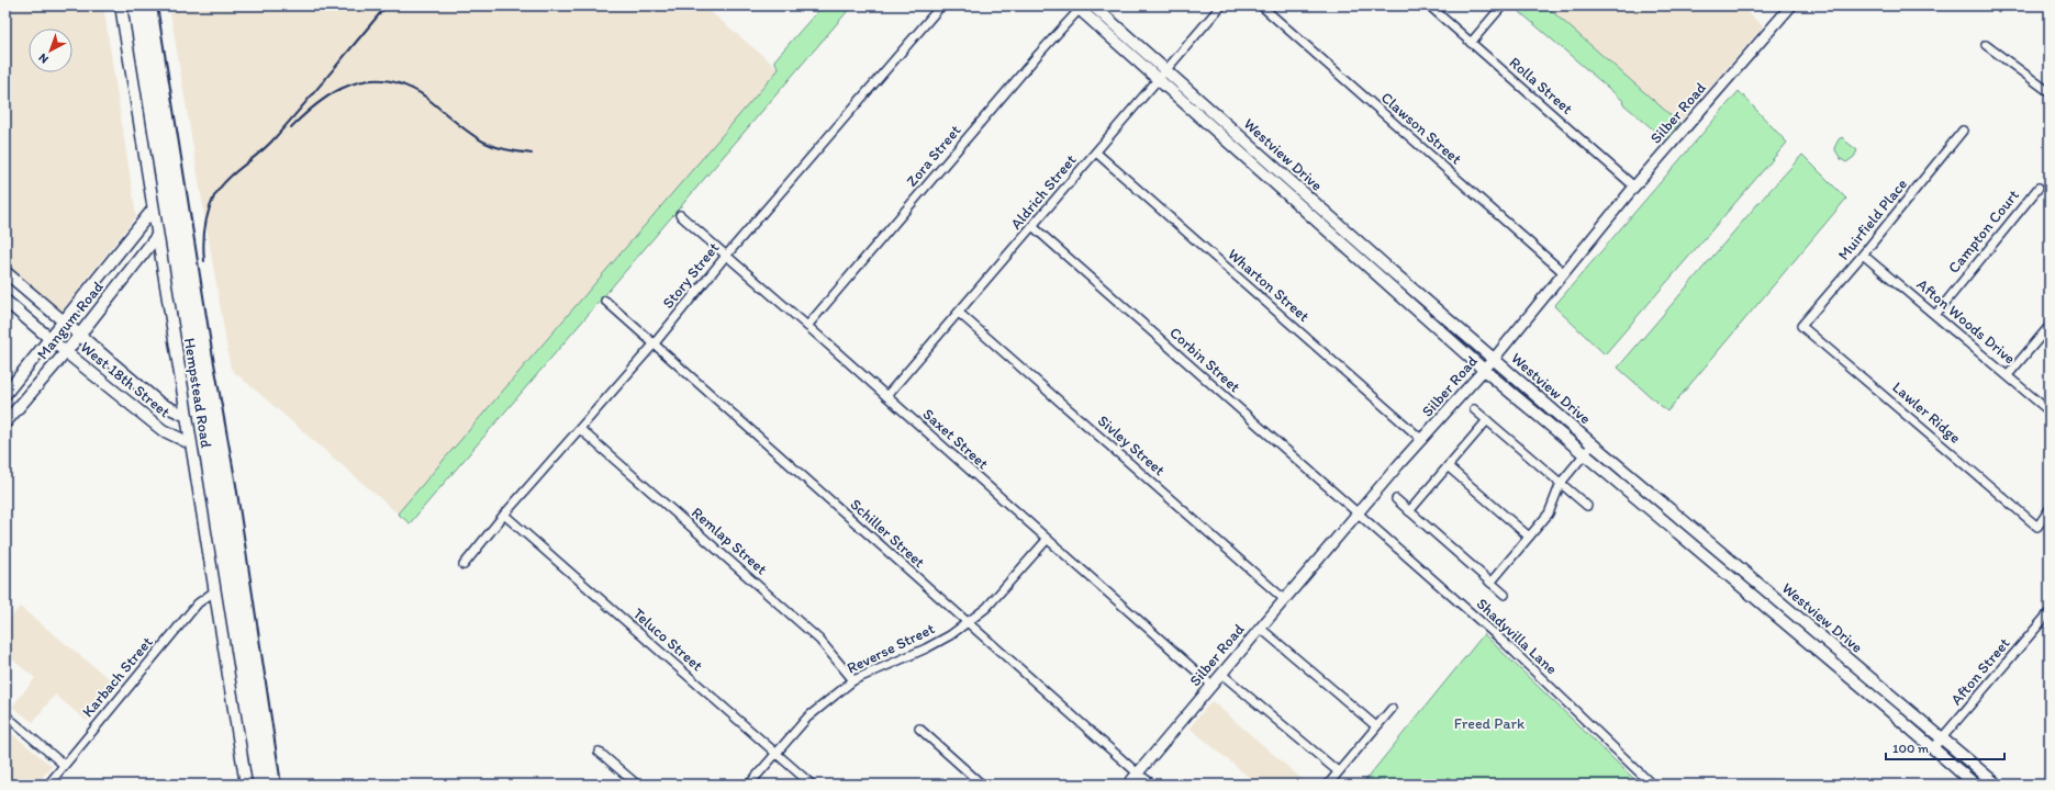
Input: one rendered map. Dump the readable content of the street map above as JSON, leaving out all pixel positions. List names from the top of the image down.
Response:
{
  "streets": {
    "main road": [
      "Westview Drive",
      "Mangum Road",
      "West 18th Street",
      "Hempstead Road"
    ],
    "street": [
      "Rolla Street",
      "Silber Road",
      "Clawson Street",
      "Zora Street",
      "Aldrich Street",
      "Muirfield Place",
      "Campton Court",
      "Story Street",
      "Wharton Street",
      "Afton Woods Drive",
      "Corbin Street",
      "Lawler Ridge",
      "Saxet Street",
      "Sivley Street",
      "Schiller Street",
      "Remlap Street",
      "Shadyvilla Lane",
      "Teluco Street",
      "Reverse Street",
      "Afton Street",
      "Karbach Street"
    ]
  },
  "crossings": [
    ["Rolla Street", "Silber Road"],
    ["Silber Road", "Clawson Street"],
    ["Silber Road", "Westview Drive"],
    ["Silber Road", "Wharton Street"],
    ["Silber Road", "Corbin Street"],
    ["Silber Road", "Saxet Street"],
    ["Silber Road", "Sivley Street"],
    ["Silber Road", "Schiller Street"],
    ["Silber Road", "Shadyvilla Lane"],
    ["Westview Drive", "Zora Street"],
    ["Westview Drive", "Aldrich Street"],
    ["Westview Drive", "Afton Street"],
    ["Zora Street", "Saxet Street"],
    ["Aldrich Street", "Wharton Street"],
    ["Aldrich Street", "Corbin Street"],
    ["Aldrich Street", "Saxet Street"],
    ["Aldrich Street", "Sivley Street"],
    ["Muirfield Place", "Afton Woods Drive"],
    ["Muirfield Place", "Lawler Ridge"],
    ["Campton Court", "Afton Woods Drive"],
    ["Story Street", "Saxet Street"],
    ["Story Street", "Schiller Street"],
    ["Story Street", "Remlap Street"],
    ["Story Street", "Teluco Street"],
    ["Mangum Road", "West 18th Street"],
    ["Mangum Road", "Hempstead Road"],
    ["Corbin Street", "Shadyvilla Lane"],
    ["West 18th Street", "Hempstead Road"],
    ["Hempstead Road", "Karbach Street"],
    ["Saxet Street", "Reverse Street"],
    ["Schiller Street", "Reverse Street"],
    ["Remlap Street", "Reverse Street"],
    ["Teluco Street", "Reverse Street"]
  ],
  "parks": ["Freed Park"],
  "scale_bar": "100 m",
  "north": "bottom left"
}
